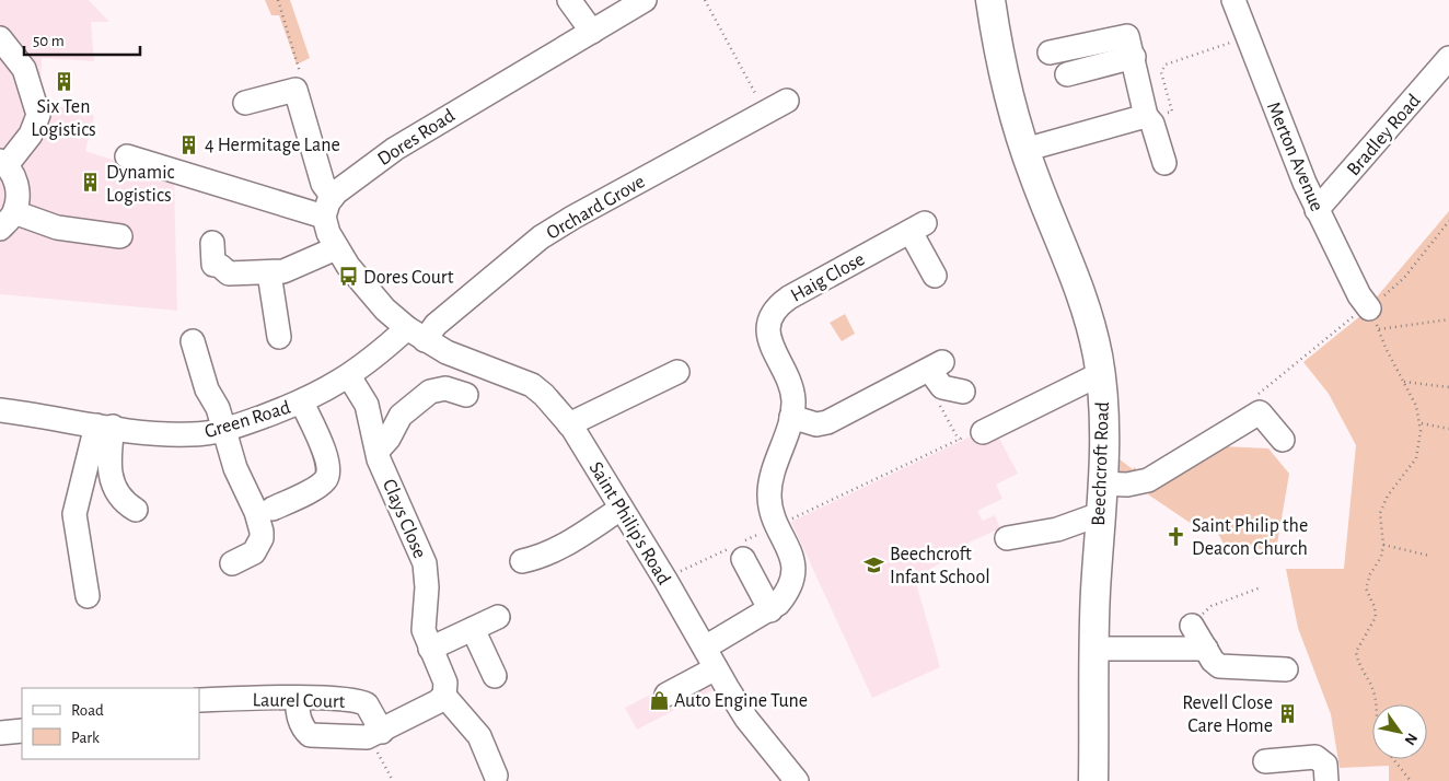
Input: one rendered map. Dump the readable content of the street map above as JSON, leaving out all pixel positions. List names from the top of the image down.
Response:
{
  "streets": {
    "main road": ["Beechcroft Road"],
    "street": [
      "Bradley Road",
      "Dores Road",
      "Merton Avenue",
      "Orchard Grove",
      "Haig Close",
      "Green Road",
      "Clays Close",
      "Saint Philip's Road",
      "Laurel Court"
    ]
  },
  "crossings": [
    ["Bradley Road", "Merton Avenue"],
    ["Orchard Grove", "Green Road"],
    ["Orchard Grove", "Saint Philip's Road"],
    ["Haig Close", "Saint Philip's Road"],
    ["Green Road", "Clays Close"],
    ["Green Road", "Saint Philip's Road"]
  ],
  "places": {
    "building": [
      "Six Ten Logistics",
      "4 Hermitage Lane",
      "Dynamic Logistics",
      "Revell Close Care Home"
    ],
    "bus stop": ["Dores Court"],
    "church": ["Saint Philip the Deacon Church"],
    "school or university": ["Beechcroft Infant School"],
    "shop": ["Auto Engine Tune"]
  },
  "legend": ["Road", "Park"],
  "scale_bar": "50 m",
  "north": "bottom right"
}
